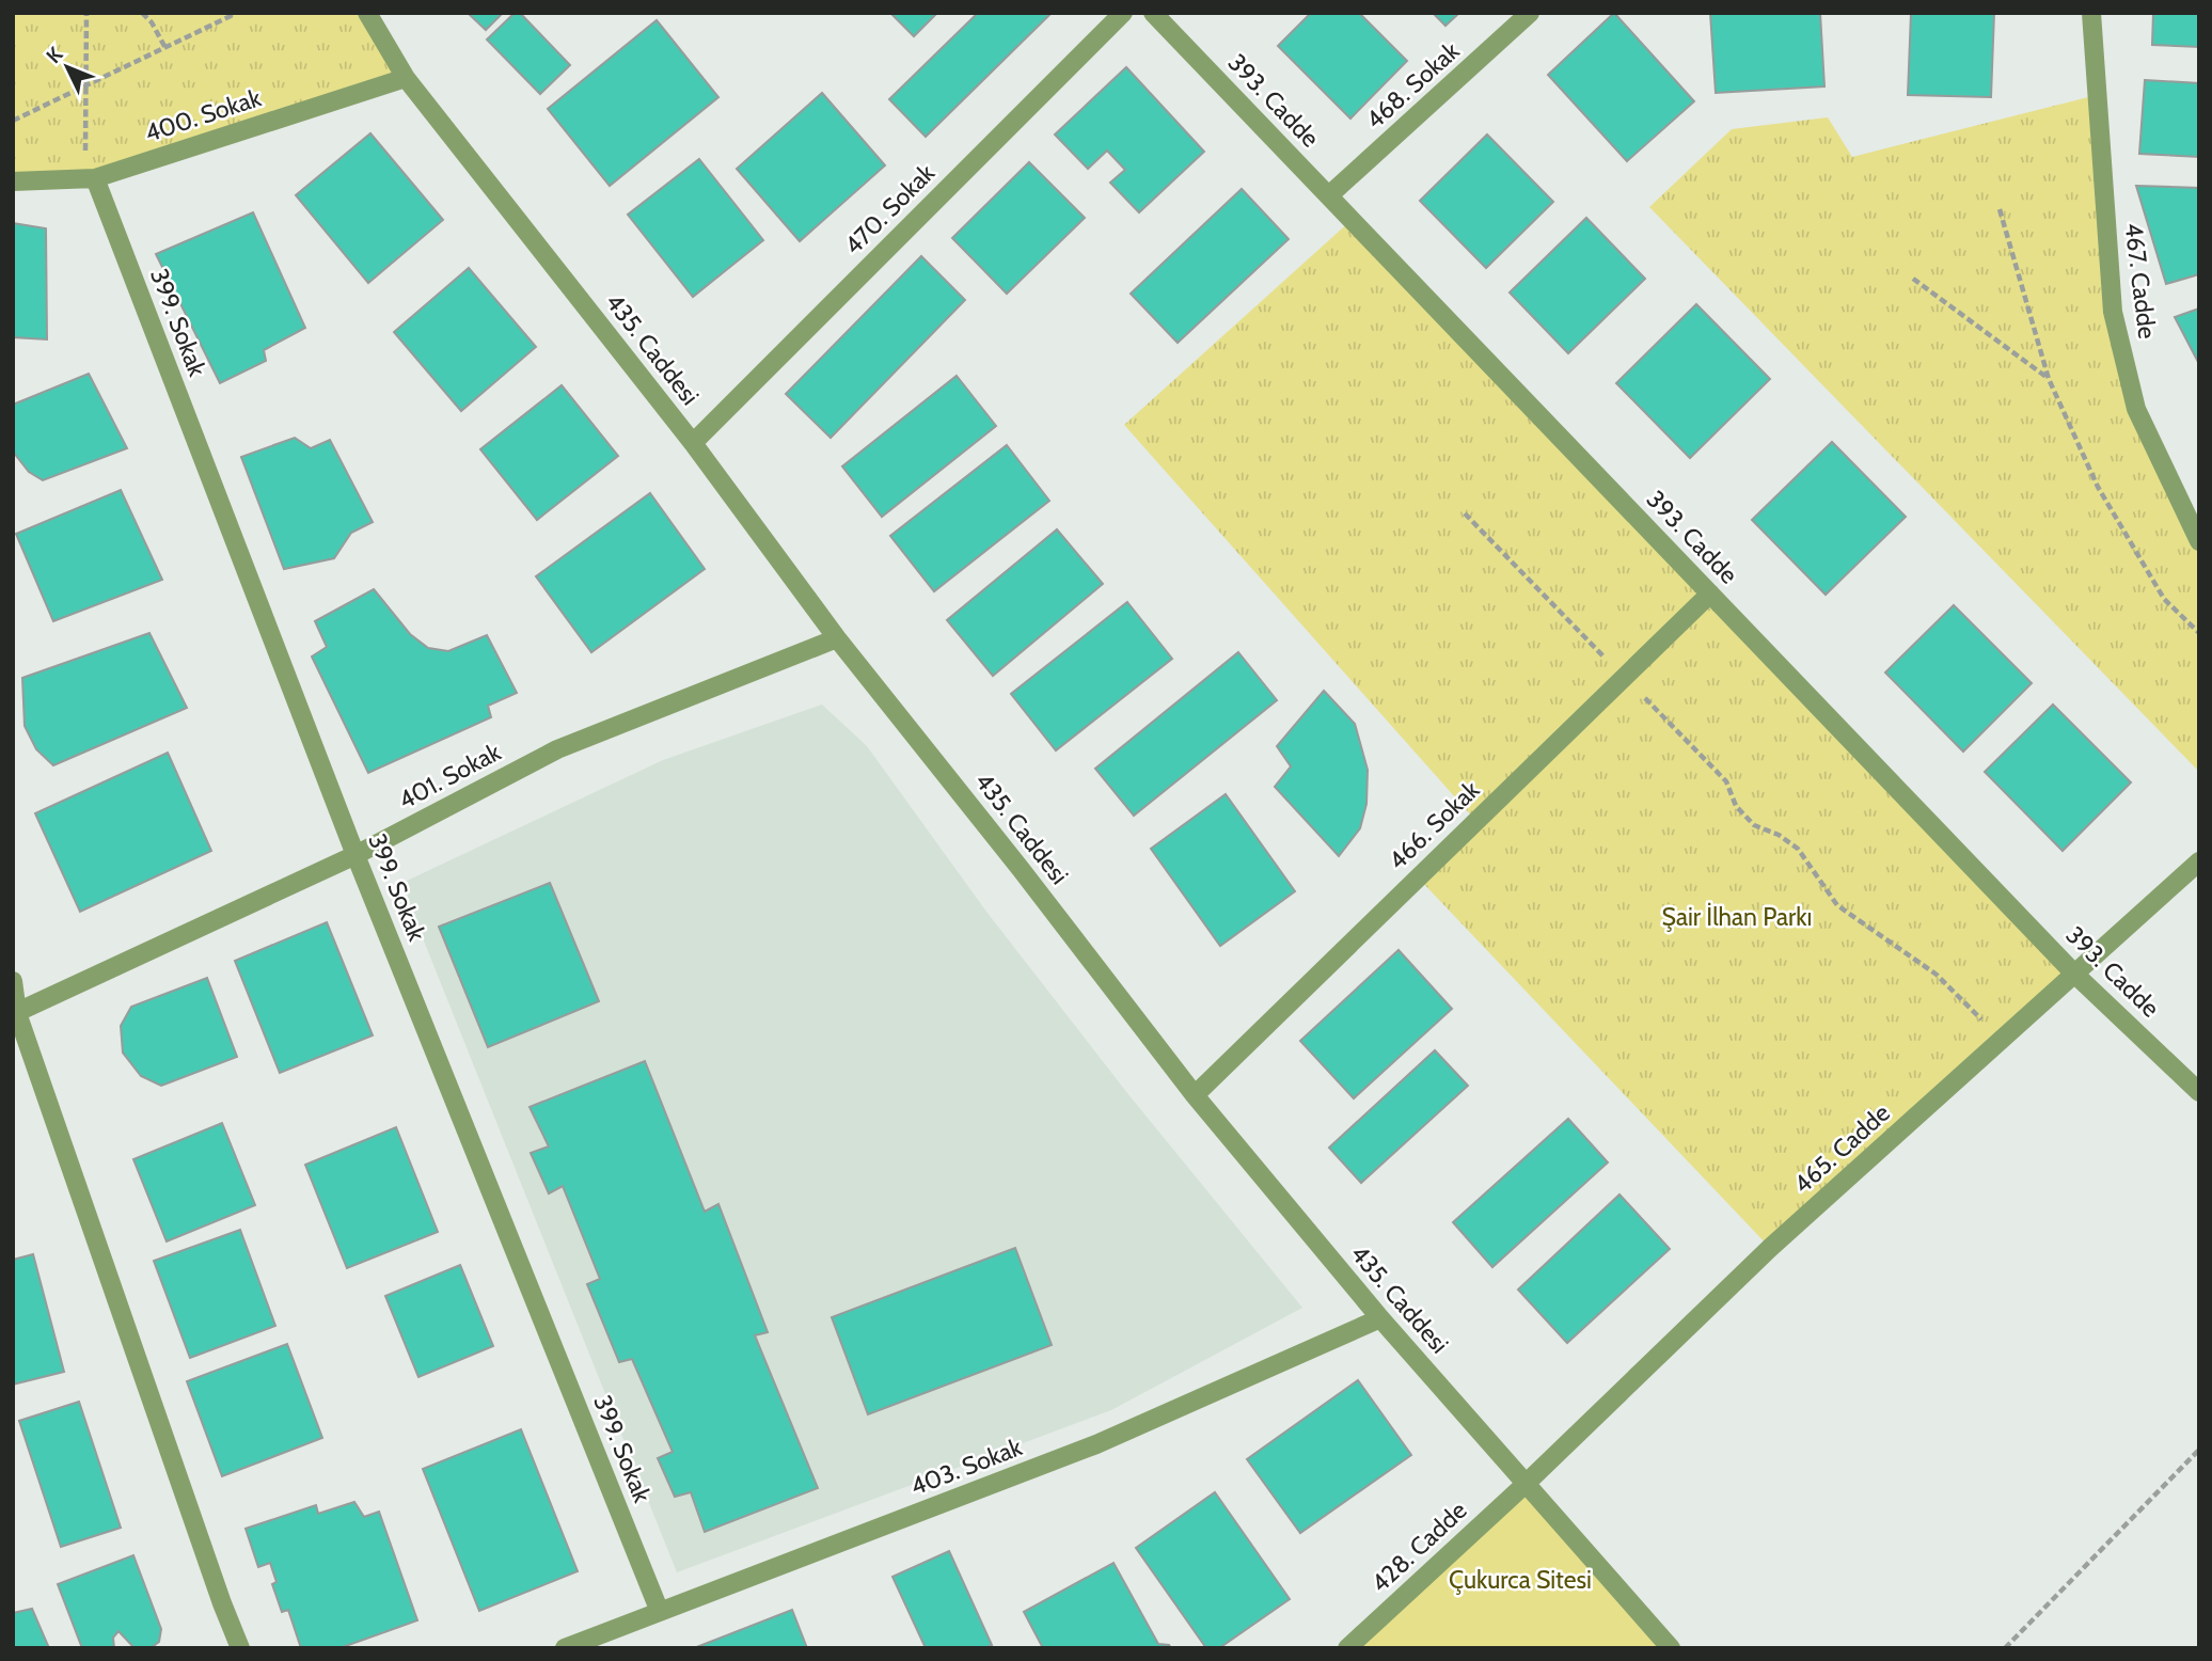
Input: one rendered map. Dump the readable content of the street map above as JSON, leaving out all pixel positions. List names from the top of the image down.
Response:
{
  "streets": {
    "street": [
      "468. Sokak",
      "393. Cadde",
      "400. Sokak",
      "470. Sokak",
      "467. Cadde",
      "399. Sokak",
      "435. Caddesi",
      "401. Sokak",
      "466. Sokak",
      "465. Cadde",
      "403. Sokak",
      "428. Cadde"
    ]
  },
  "crossings": [
    ["468. Sokak", "393. Cadde"],
    ["393. Cadde", "466. Sokak"],
    ["393. Cadde", "465. Cadde"],
    ["400. Sokak", "399. Sokak"],
    ["400. Sokak", "435. Caddesi"],
    ["470. Sokak", "435. Caddesi"],
    ["399. Sokak", "401. Sokak"],
    ["399. Sokak", "403. Sokak"],
    ["435. Caddesi", "401. Sokak"],
    ["435. Caddesi", "466. Sokak"],
    ["435. Caddesi", "465. Cadde"],
    ["435. Caddesi", "403. Sokak"],
    ["435. Caddesi", "428. Cadde"],
    ["465. Cadde", "428. Cadde"]
  ],
  "parks": ["Şair İlhan Parkı", "Çukurca Sitesi"],
  "north": "top left"
}
